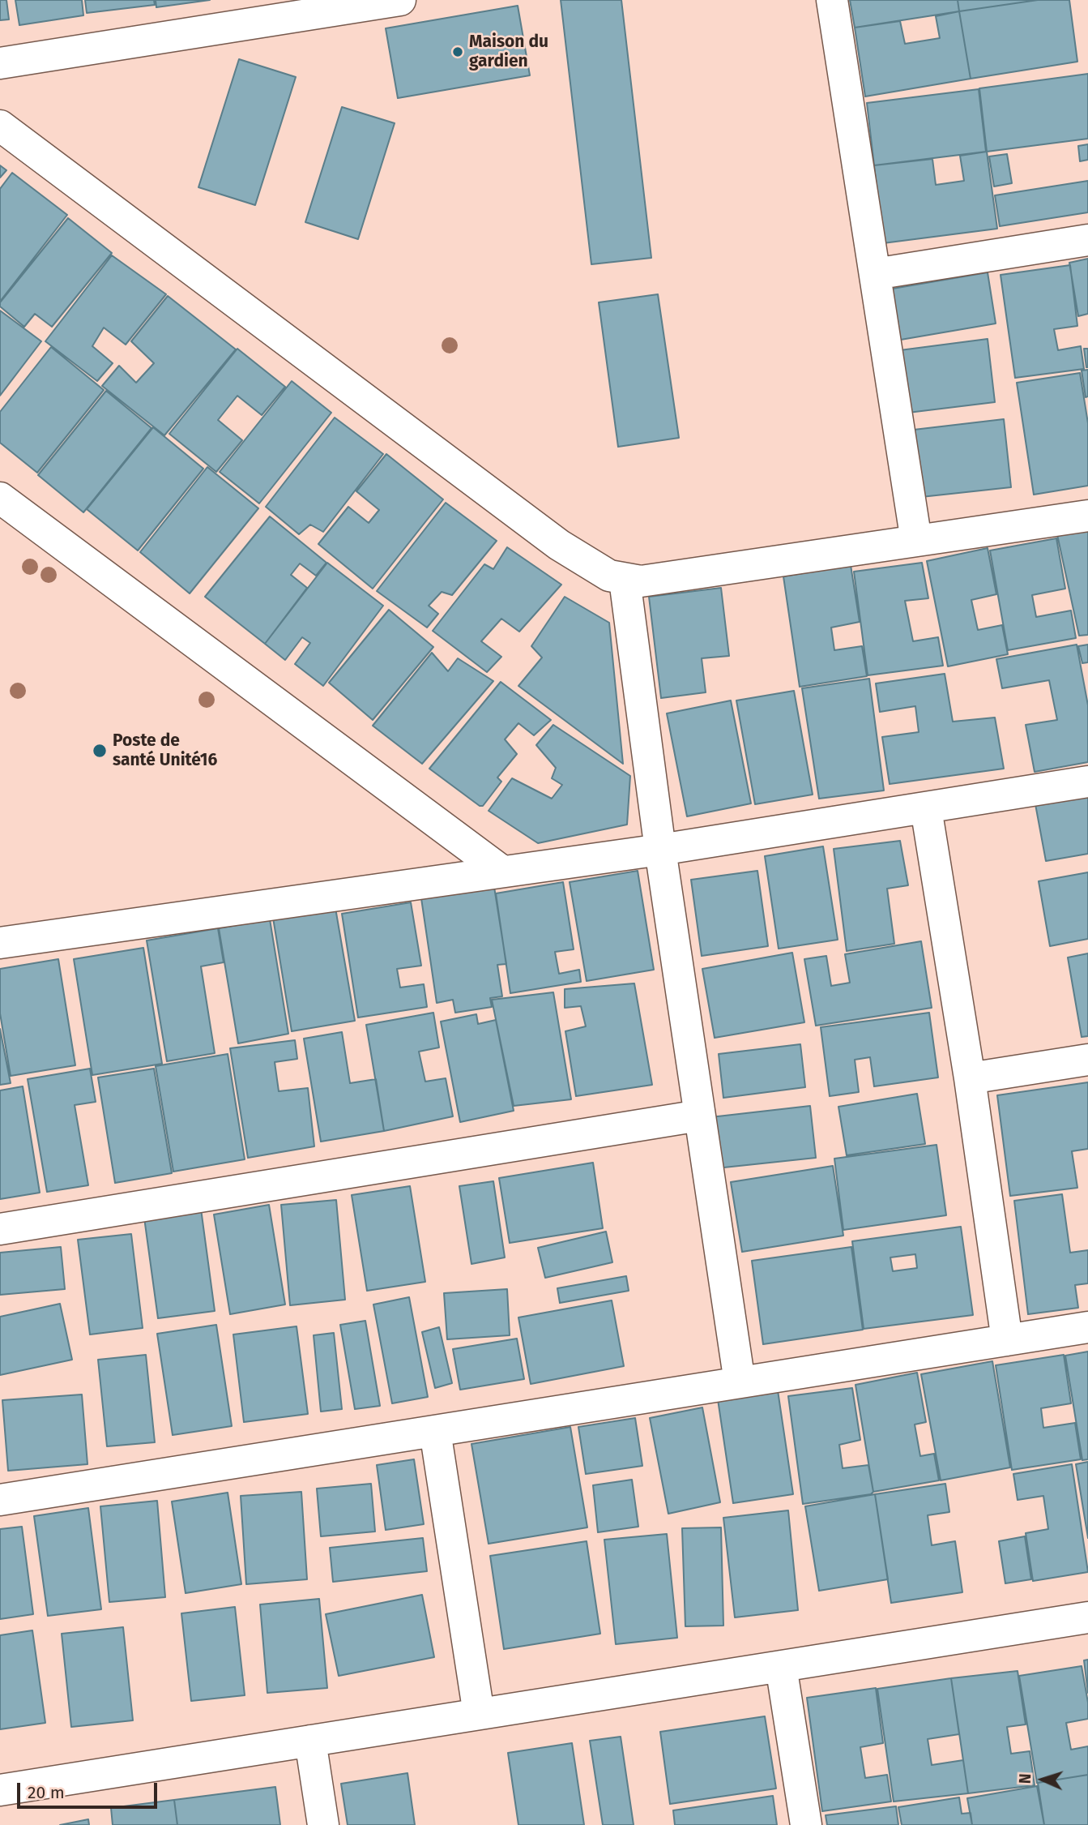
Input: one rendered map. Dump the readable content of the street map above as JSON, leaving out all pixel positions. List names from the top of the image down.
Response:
{
  "places": ["Maison du gardien", "Poste de santé Unité16"],
  "scale_bar": "20 m",
  "north": "left"
}
